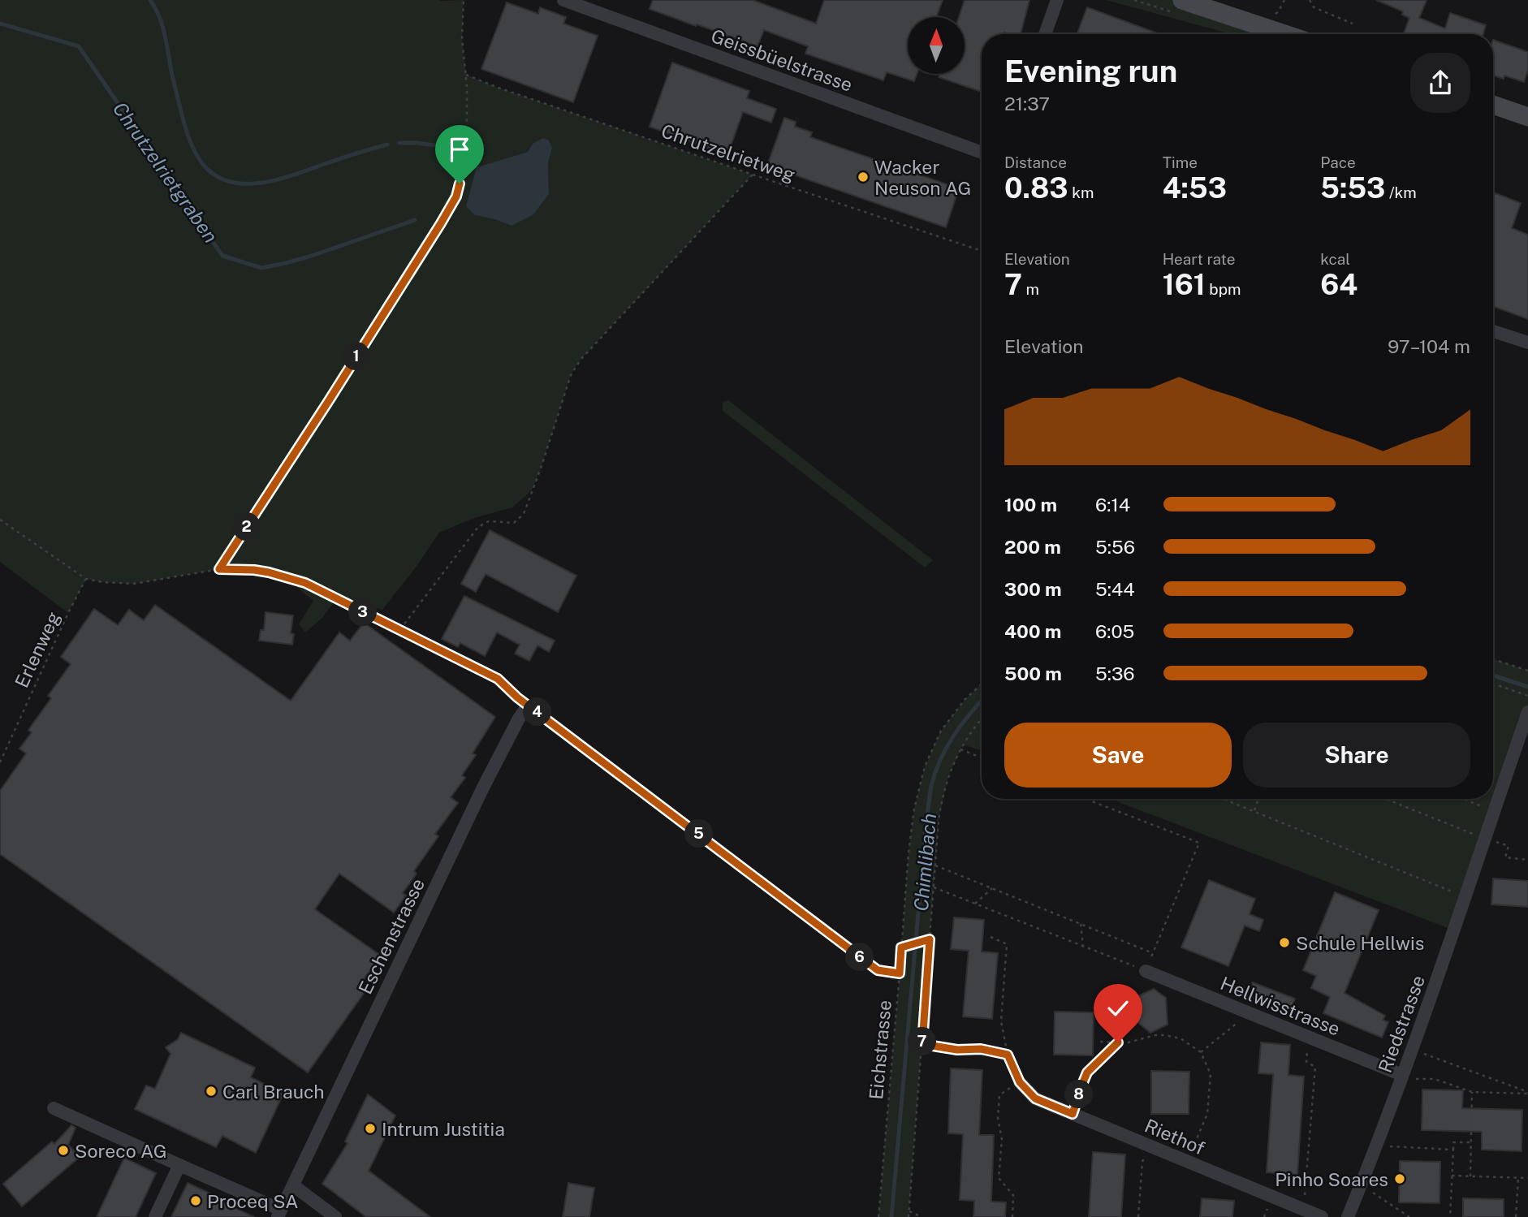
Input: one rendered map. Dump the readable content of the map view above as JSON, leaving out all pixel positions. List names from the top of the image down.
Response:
{
  "streets": {
    "street": [
      "Geissbüelstrasse",
      "Eschenstrasse",
      "Hellwisstrasse",
      "Riedstrasse",
      "Riethof"
    ],
    "path": ["Chrutzelrietweg", "Erlenweg", "Eichstrasse"]
  },
  "crossings": [
    ["Hellwisstrasse", "Riedstrasse"]
  ],
  "water": ["Chrutzelrietgraben", "Chimlibach"],
  "places": [
    "Wacker Neuson AG",
    "Schule Hellwis",
    "Carl Brauch",
    "Intrum Justitia",
    "Soreco AG",
    "Pinho Soares",
    "Proceq SA"
  ],
  "north": "top",
  "page": {
    "heading": ["Evening run", "21:37"],
    "stats": [
      ["Distance", "0.83 km"],
      ["Time", "4:53"],
      ["Pace", "5:53 /km"],
      ["Elevation", "7 m"],
      ["Heart rate", "161 bpm"],
      ["kcal", "64"]
    ],
    "chart": ["Elevation", "97–104 m"],
    "pins": [
      "1",
      "2",
      "3",
      "4",
      "5",
      "6",
      "7",
      "8"
    ],
    "list": [
      {
        "name": "100 m",
        "note": "6:14"
      },
      {
        "name": "200 m",
        "note": "5:56"
      },
      {
        "name": "300 m",
        "note": "5:44"
      },
      {
        "name": "400 m",
        "note": "6:05"
      },
      {
        "name": "500 m",
        "note": "5:36"
      }
    ],
    "buttons": ["Save", "Share"]
  }
}
